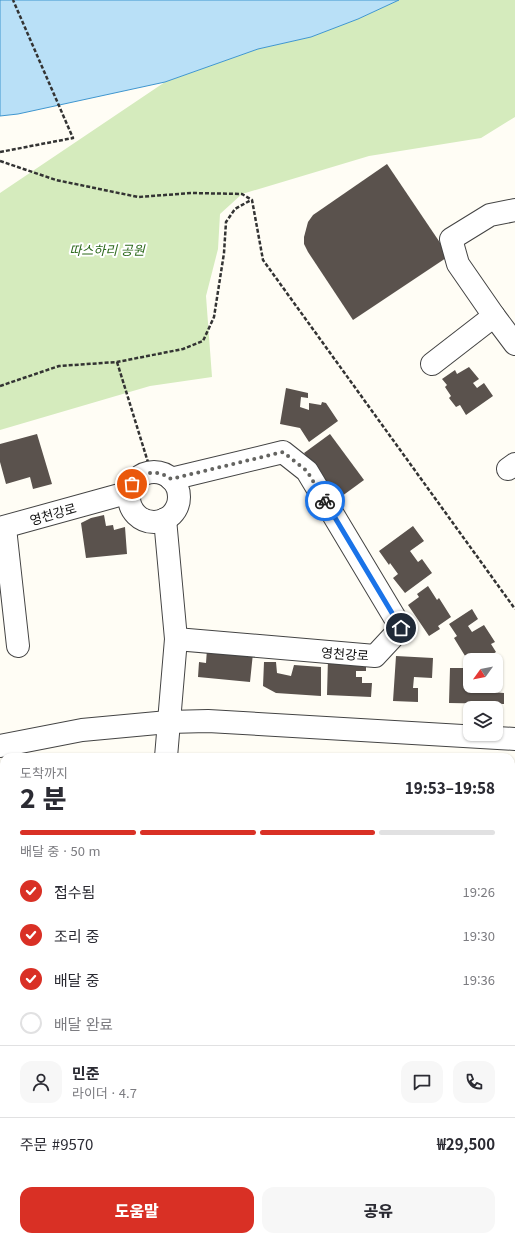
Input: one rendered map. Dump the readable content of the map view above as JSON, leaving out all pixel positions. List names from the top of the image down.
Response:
{
  "streets": {
    "street": ["영천강로"]
  },
  "parks": ["따스하리 공원"],
  "north": "bottom left",
  "page": {
    "heading": ["2 분", "도착까지", "19:53–19:58"],
    "panel": [
      "민준",
      "라이더 · 4.7",
      "주문 #9570",
      "₩29,500"
    ],
    "bar": "배달 중 · 50 m",
    "list": [
      ["접수됨", "19:26"],
      ["조리 중", "19:30"],
      ["배달 중", "19:36"],
      "배달 완료"
    ],
    "buttons": ["도움말", "공유"]
  }
}
